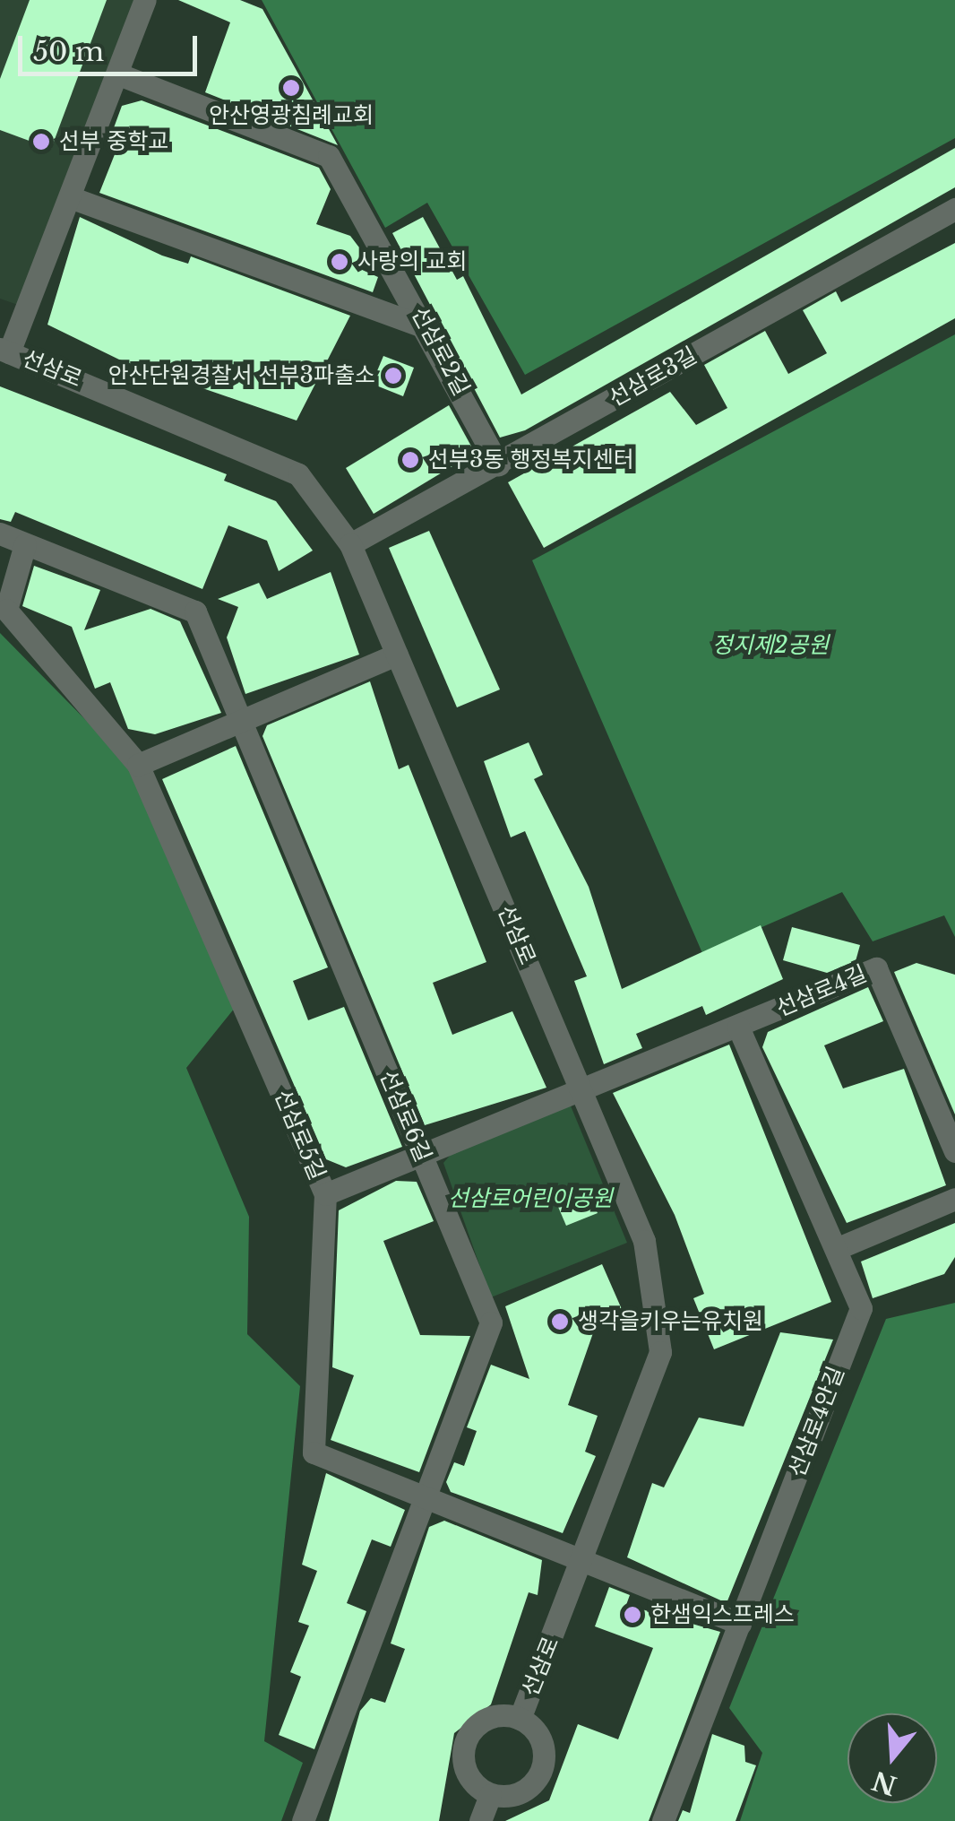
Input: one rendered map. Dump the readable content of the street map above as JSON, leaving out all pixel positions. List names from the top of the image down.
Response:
{
  "streets": {
    "street": [
      "선삼로2길",
      "선삼로",
      "선삼로3길",
      "선삼로4길",
      "선삼로6길",
      "선삼로5길",
      "선삼로4안길"
    ]
  },
  "crossings": [
    ["선삼로2길", "선삼로3길"],
    ["선삼로", "선삼로3길"],
    ["선삼로", "선삼로4길"],
    ["선삼로", "선삼로5길"],
    ["선삼로4길", "선삼로6길"],
    ["선삼로4길", "선삼로5길"],
    ["선삼로4길", "선삼로4안길"],
    ["선삼로6길", "선삼로5길"],
    ["선삼로5길", "선삼로4안길"]
  ],
  "parks": ["정지제2공원", "선삼로어린이공원"],
  "places": [
    "안산영광침례교회",
    "선부 중학교",
    "사랑의 교회",
    "안산단원경찰서 선부3파출소",
    "선부3동 행정복지센터",
    "생각을키우는유치원",
    "한샘익스프레스"
  ],
  "scale_bar": "50 m",
  "north": "bottom"
}
